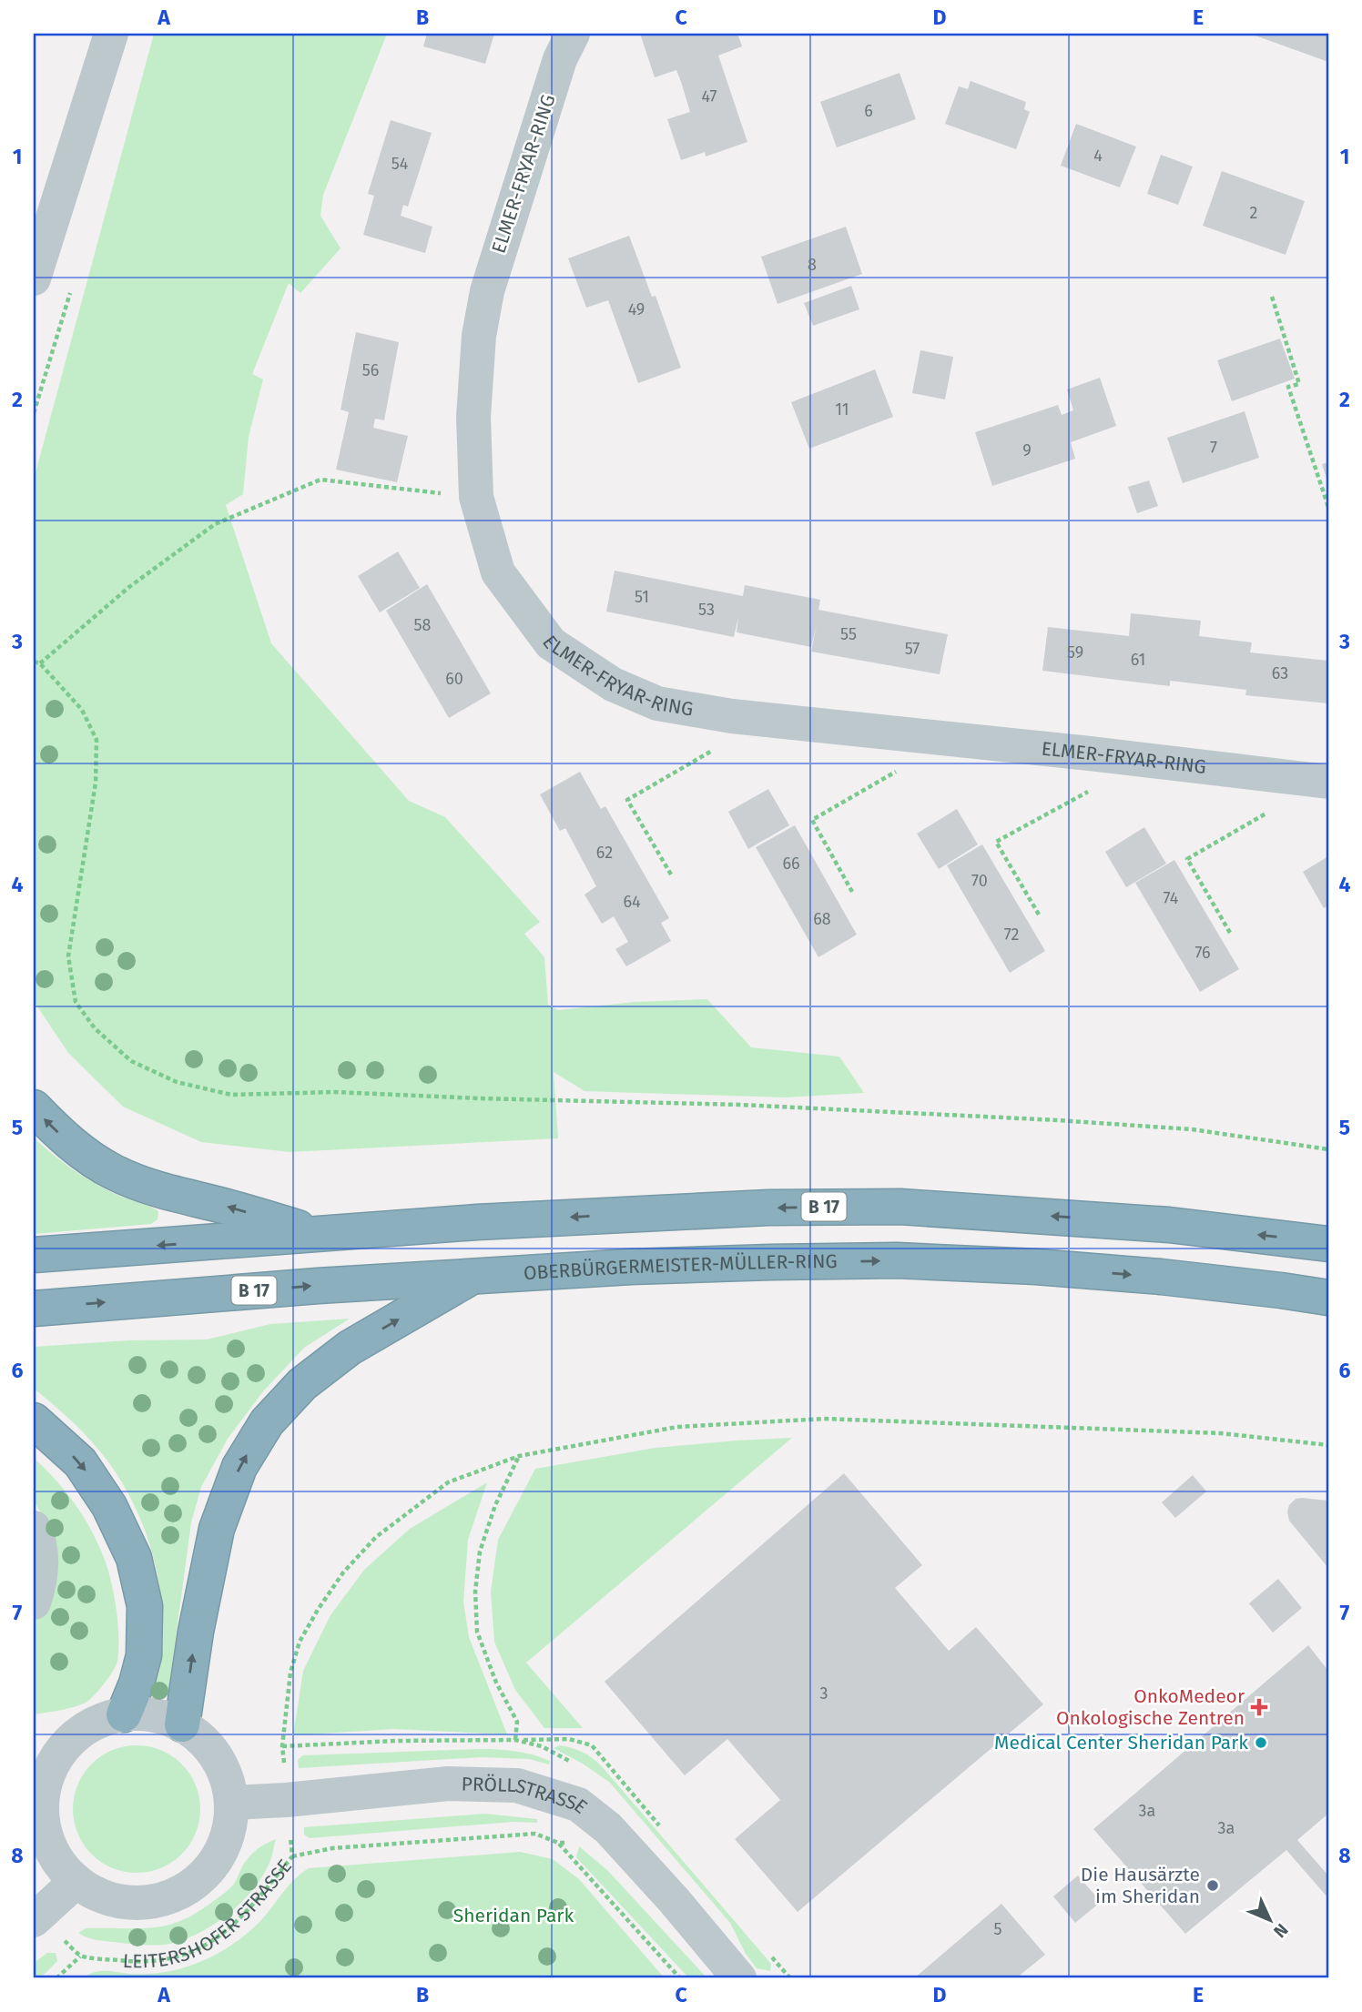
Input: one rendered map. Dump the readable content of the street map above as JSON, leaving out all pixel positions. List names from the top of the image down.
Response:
{
  "streets": {
    "highway": ["B 17", "OBERBÜRGERMEISTER-MÜLLER-RING"],
    "street": ["ELMER-FRYAR-RING", "PRÖLLSTRASSE", "LEITERSHOFER STRASSE"]
  },
  "crossings": [
    ["PRÖLLSTRASSE", "LEITERSHOFER STRASSE"]
  ],
  "parks": ["Sheridan Park"],
  "places": {
    "health": ["OnkoMedeor Onkologische Zentren"],
    "other": ["Medical Center Sheridan Park", "Die Hausärzte im Sheridan"]
  },
  "house_numbers": [
    "47",
    "6",
    "4",
    "54",
    "2",
    "8",
    "49",
    "56",
    "11",
    "7",
    "9",
    "51",
    "53",
    "58",
    "55",
    "57",
    "59",
    "61",
    "63",
    "60",
    "62",
    "66",
    "70",
    "74",
    "64",
    "68",
    "72",
    "76",
    "3",
    "3a",
    "3a",
    "5"
  ],
  "north": "bottom right",
  "grid": {
    "columns": [
      "A",
      "B",
      "C",
      "D",
      "E"
    ],
    "rows": [
      "1",
      "2",
      "3",
      "4",
      "5",
      "6",
      "7",
      "8"
    ]
  }
}
